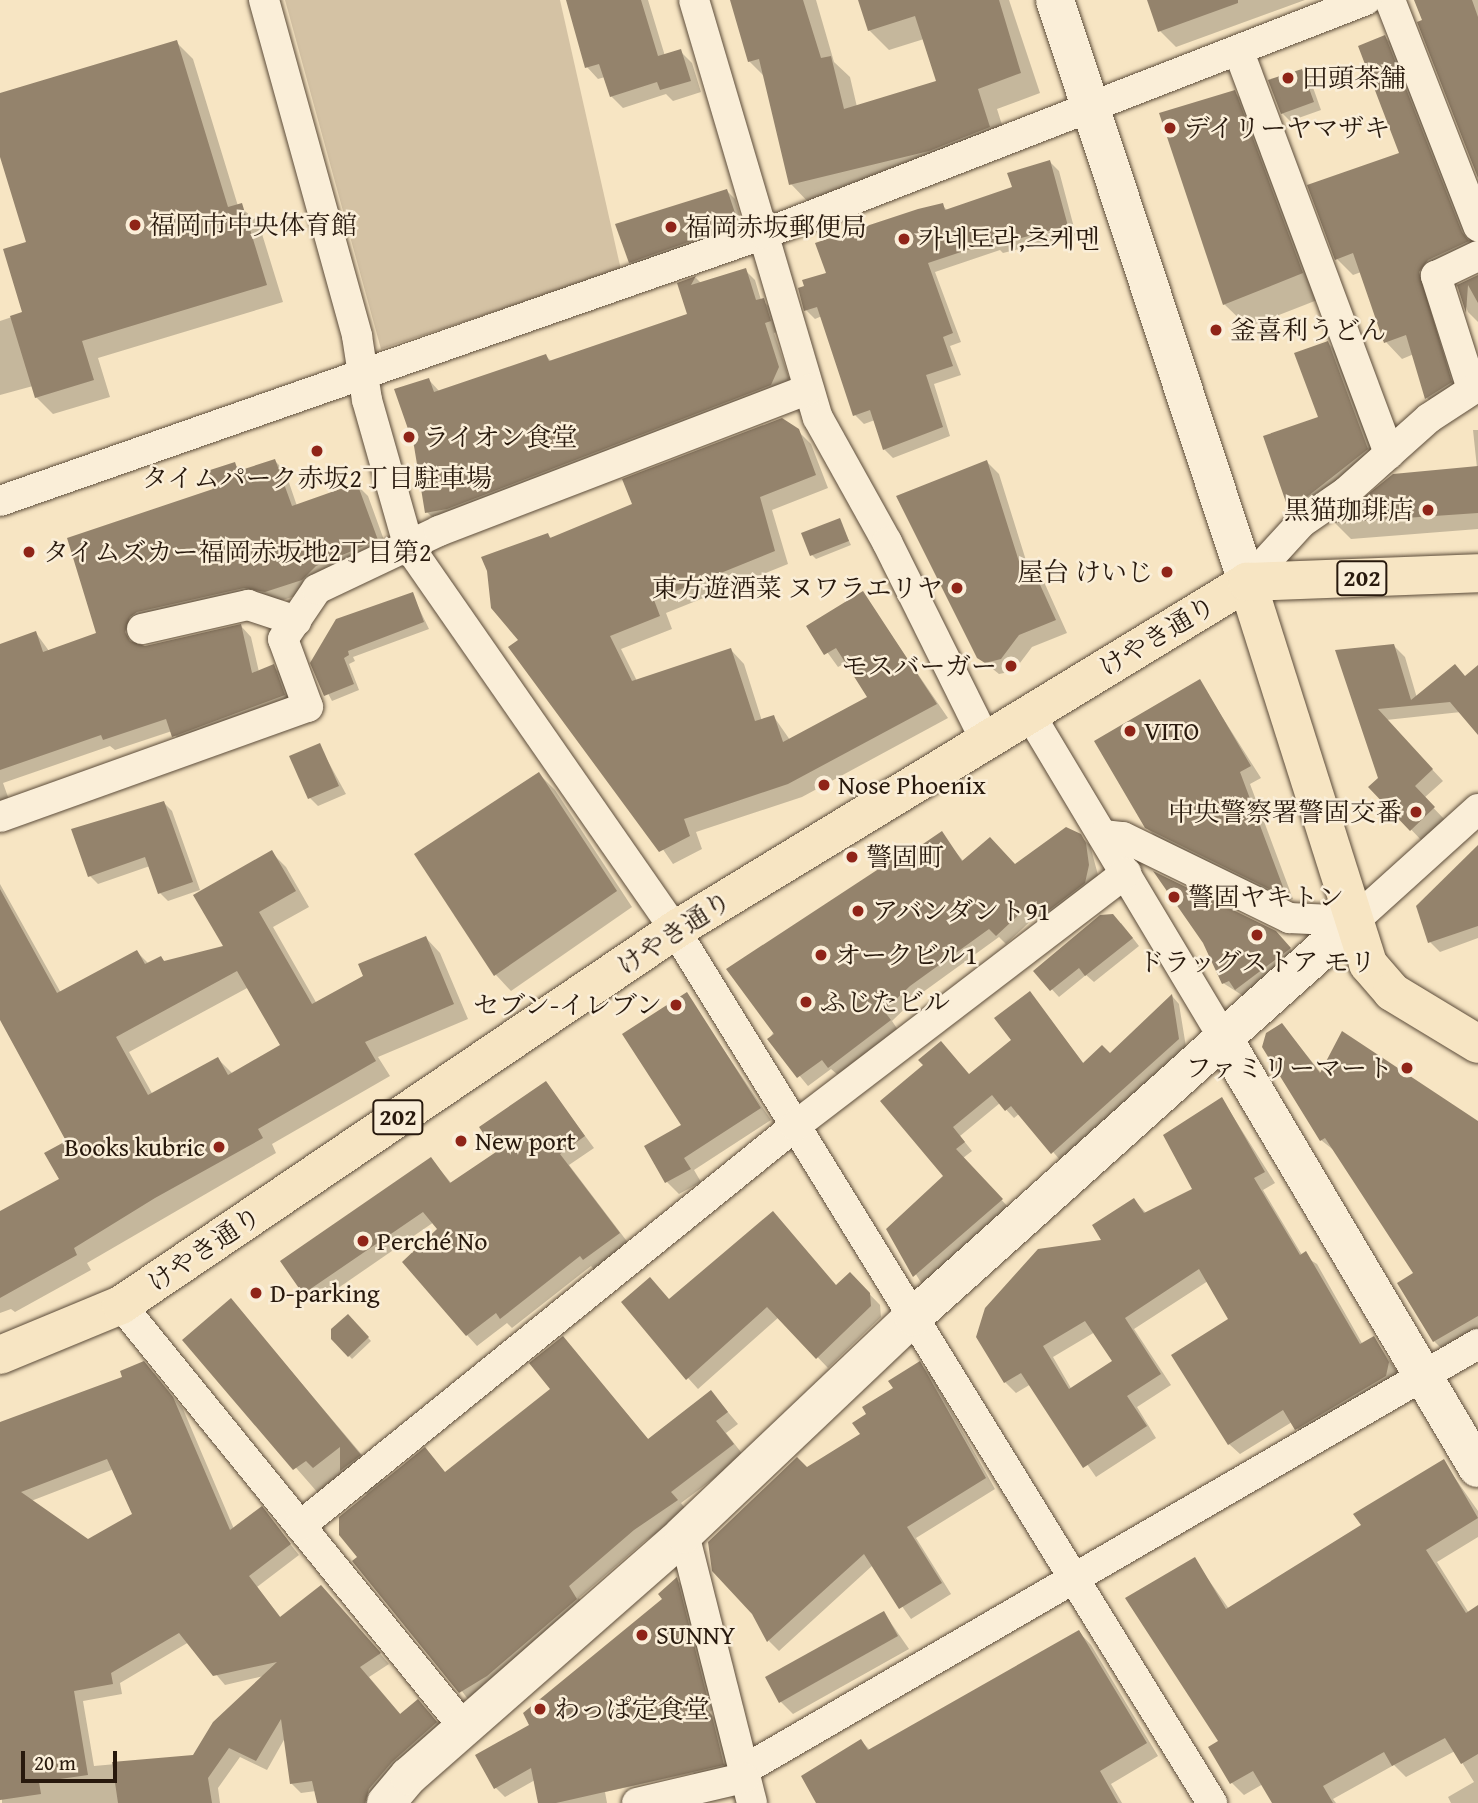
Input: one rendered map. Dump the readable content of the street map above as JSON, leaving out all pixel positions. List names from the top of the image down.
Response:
{
  "streets": {
    "main road": ["202", "けやき通り"]
  },
  "crossings": [
    ["202", "けやき通り"]
  ],
  "places": [
    "田頭茶舗",
    "デイリーヤマザキ",
    "福岡市中央体育館",
    "福岡赤坂郵便局",
    "카네토라,츠케멘",
    "釜喜利うどん",
    "ライオン食堂",
    "タイムパーク赤坂2丁目駐車場",
    "黒猫珈琲店",
    "タイムズカー福岡赤坂地2丁目第2",
    "屋台 けいじ",
    "東方遊酒菜 ヌワラエリヤ",
    "モスバーガー",
    "VITO",
    "Nose Phoenix",
    "中央警察署警固交番",
    "警固町",
    "警固ヤキトン",
    "アバンダント91",
    "ドラッグストア モリ",
    "オークビル1",
    "ふじたビル",
    "セブン-イレブン",
    "ファミリーマート",
    "New port",
    "Books kubric",
    "Perché No",
    "D-parking",
    "SUNNY",
    "わっぱ定食堂"
  ],
  "scale_bar": "20 m"
}
